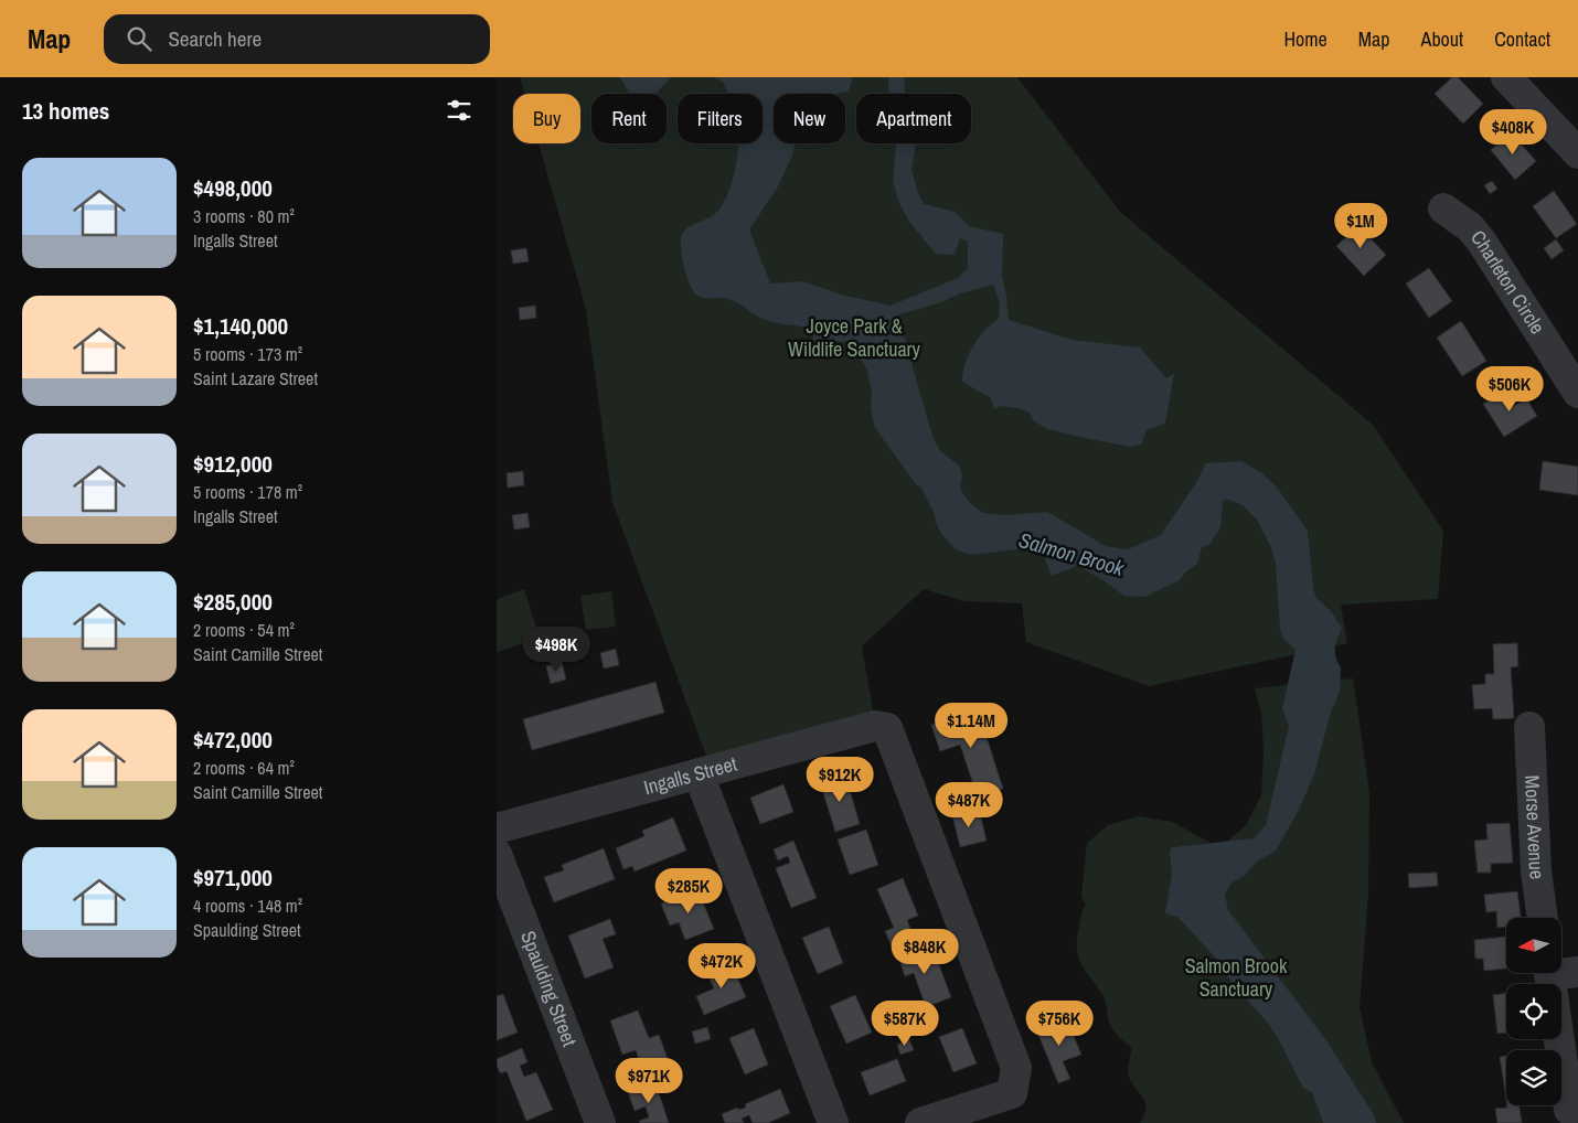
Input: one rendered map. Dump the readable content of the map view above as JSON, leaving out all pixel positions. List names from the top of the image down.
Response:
{
  "streets": {
    "street": [
      "Charleton Circle",
      "Ingalls Street",
      "Morse Avenue",
      "Spaulding Street"
    ]
  },
  "water": ["Salmon Brook"],
  "parks": ["Joyce Park & Wildlife Sanctuary", "Salmon Brook Sanctuary"],
  "north": "left",
  "page": {
    "header": "Map",
    "search": "Search here",
    "nav": [
      "Home",
      "Map",
      "About",
      "Contact"
    ],
    "heading": "13 homes",
    "chip": [
      "Buy",
      "Rent",
      "Filters",
      "New",
      "Apartment"
    ],
    "price": [
      "$408K",
      "$1M",
      "$506K",
      "$498K",
      "$1.14M",
      "$912K",
      "$487K",
      "$285K",
      "$848K",
      "$472K",
      "$587K",
      "$756K",
      "$971K"
    ],
    "list": [
      {
        "name": "$498,000",
        "note": "3 rooms · 80 m² · Ingalls Street"
      },
      {
        "name": "$1,140,000",
        "note": "5 rooms · 173 m² · Saint Lazare Street"
      },
      {
        "name": "$912,000",
        "note": "5 rooms · 178 m² · Ingalls Street"
      },
      {
        "name": "$285,000",
        "note": "2 rooms · 54 m² · Saint Camille Street"
      },
      {
        "name": "$472,000",
        "note": "2 rooms · 64 m² · Saint Camille Street"
      },
      {
        "name": "$971,000",
        "note": "4 rooms · 148 m² · Spaulding Street"
      }
    ]
  }
}
